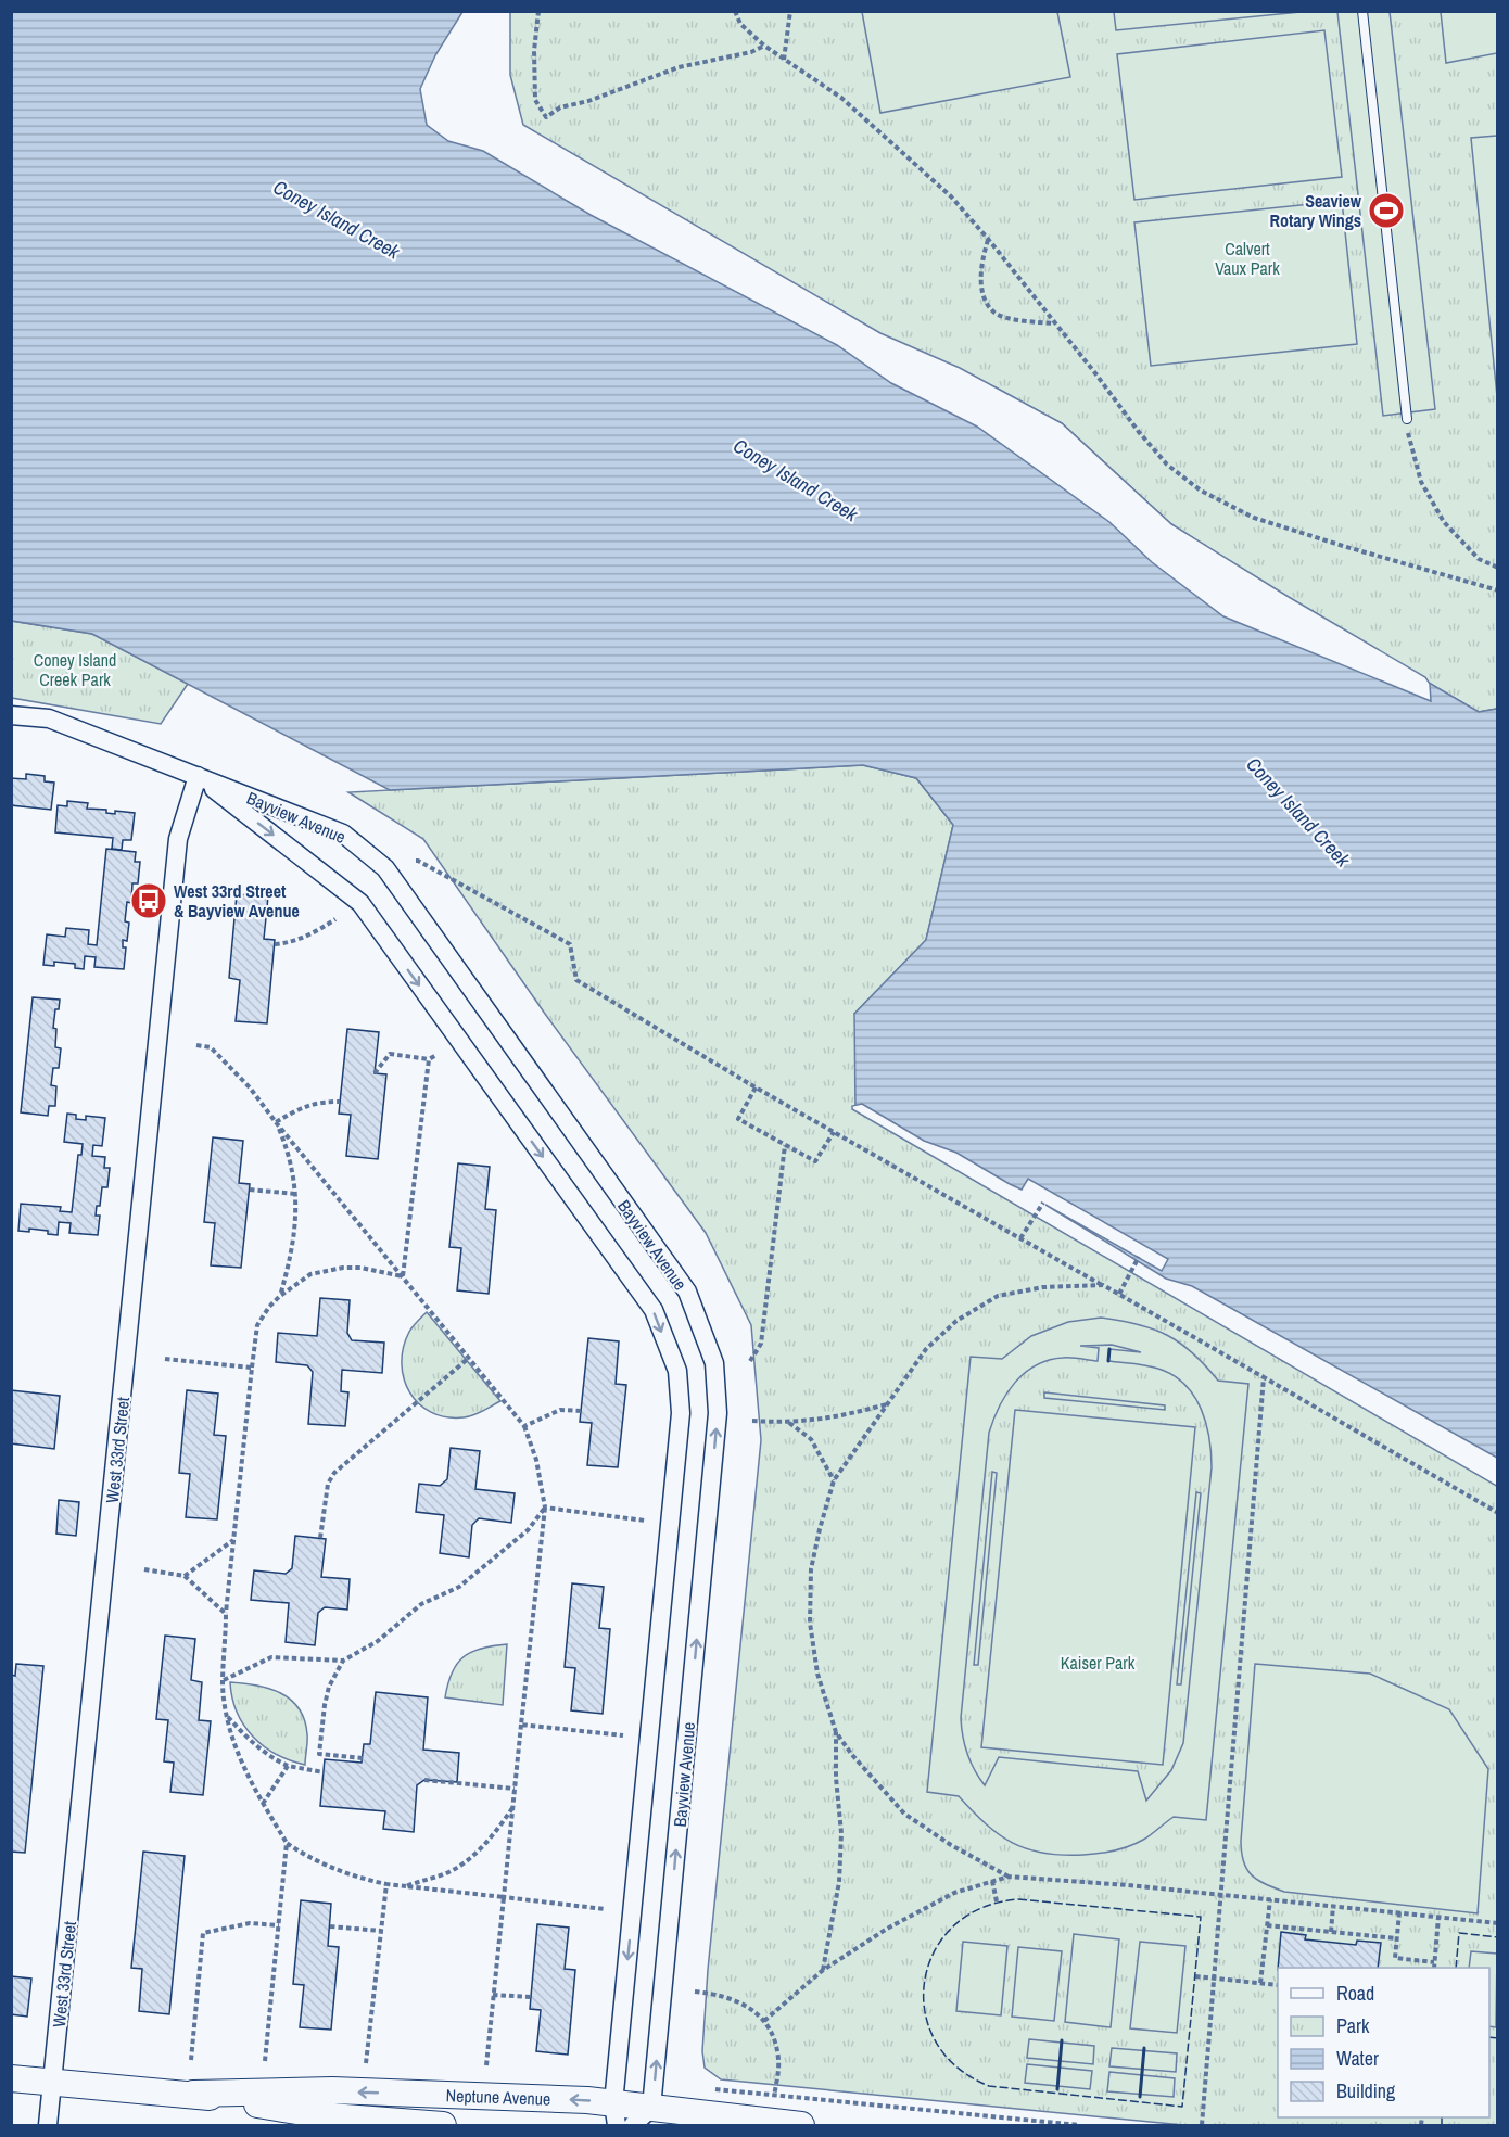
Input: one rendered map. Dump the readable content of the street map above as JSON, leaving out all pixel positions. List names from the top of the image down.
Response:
{
  "streets": {
    "main road": ["Neptune Avenue"],
    "street": ["Bayview Avenue", "West 33rd Street"]
  },
  "crossings": [
    ["Bayview Avenue", "West 33rd Street"],
    ["Bayview Avenue", "Neptune Avenue"],
    ["West 33rd Street", "Neptune Avenue"]
  ],
  "water": ["Coney Island Creek"],
  "parks": ["Calvert Vaux Park", "Coney Island Creek Park", "Kaiser Park"],
  "places": {
    "sports": ["Seaview Rotary Wings"],
    "bus stop": ["West 33rd Street & Bayview Avenue"]
  },
  "legend": [
    "Road",
    "Park",
    "Water",
    "Building"
  ]
}
